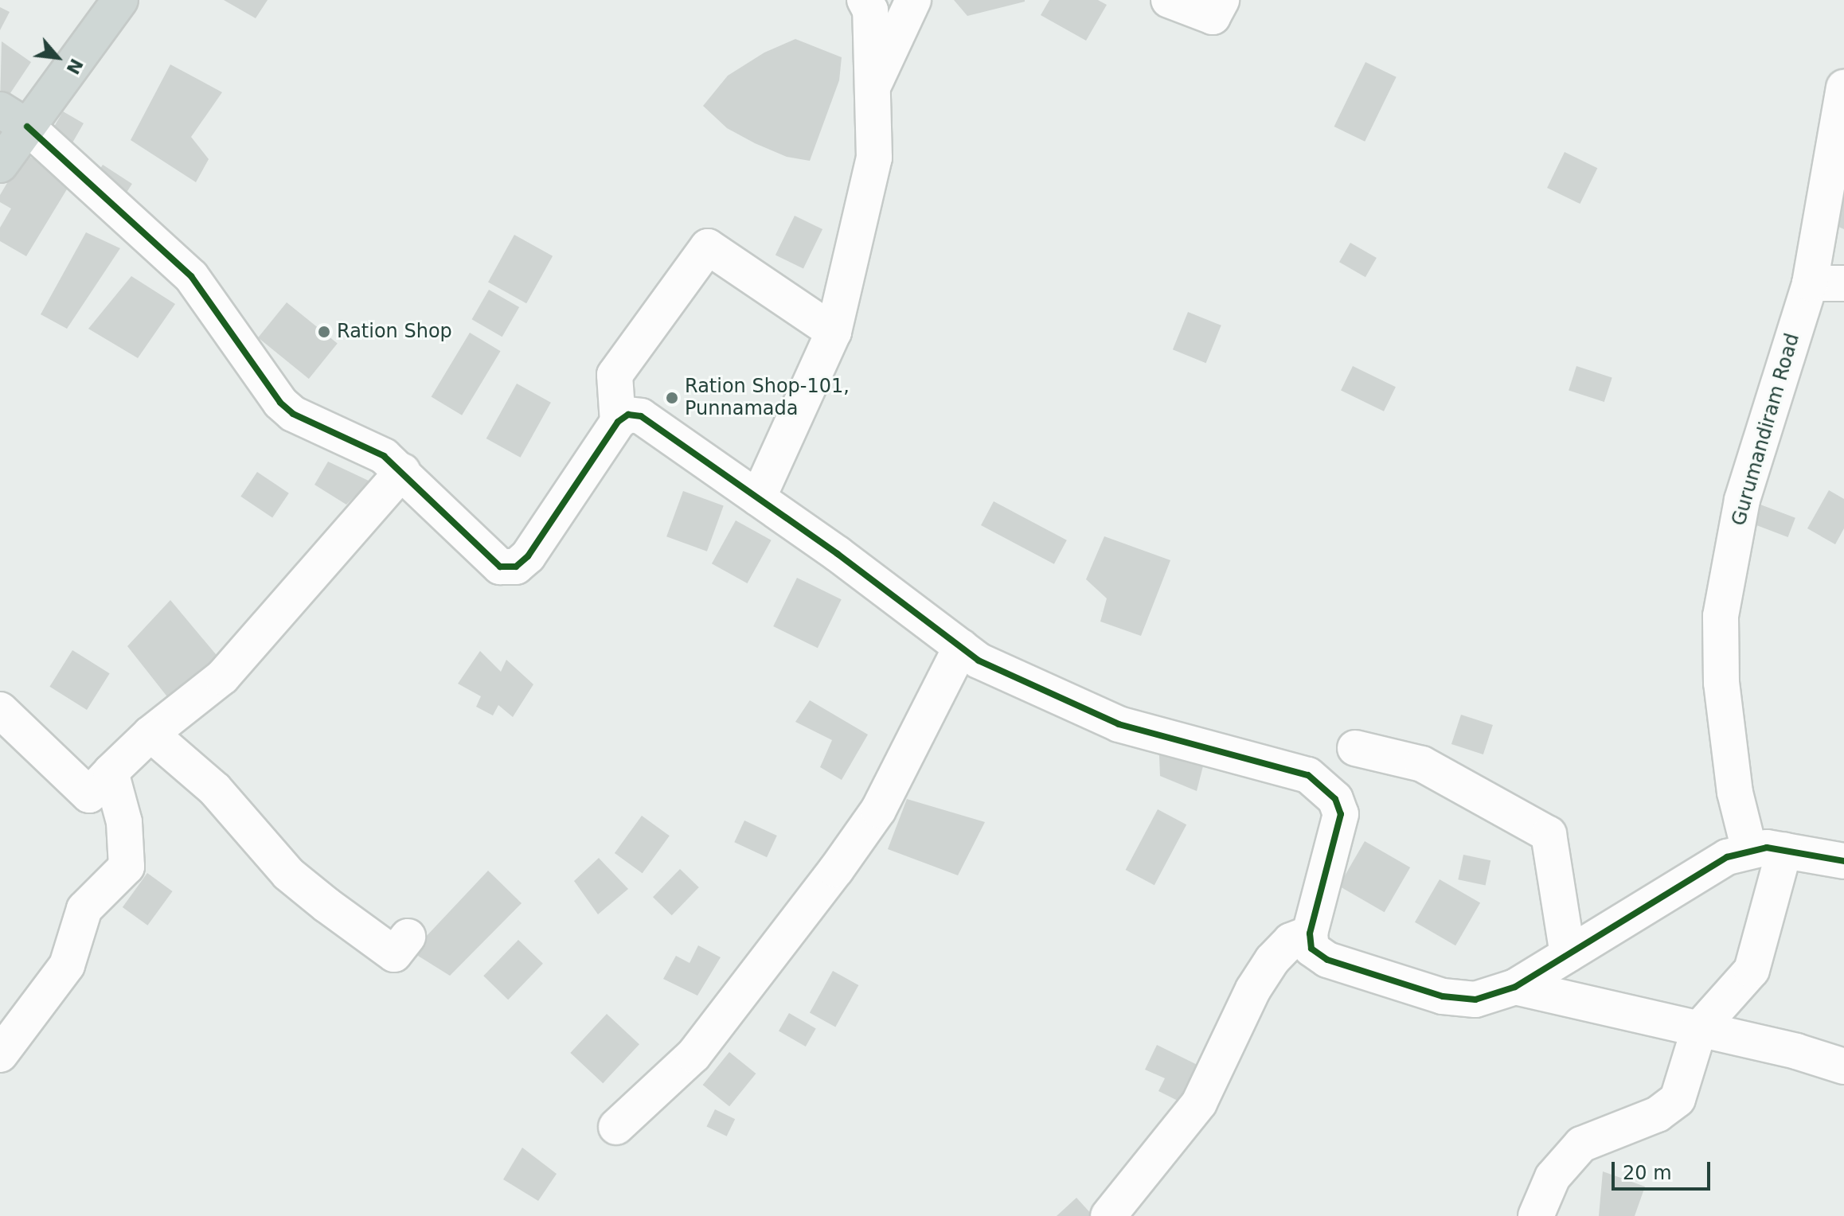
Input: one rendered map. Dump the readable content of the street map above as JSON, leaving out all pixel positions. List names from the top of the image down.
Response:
{
  "streets": {
    "street": ["Gurumandiram Road"]
  },
  "places": ["Ration Shop", "Ration Shop-101, Punnamada"],
  "scale_bar": "20 m",
  "north": "bottom right"
}
